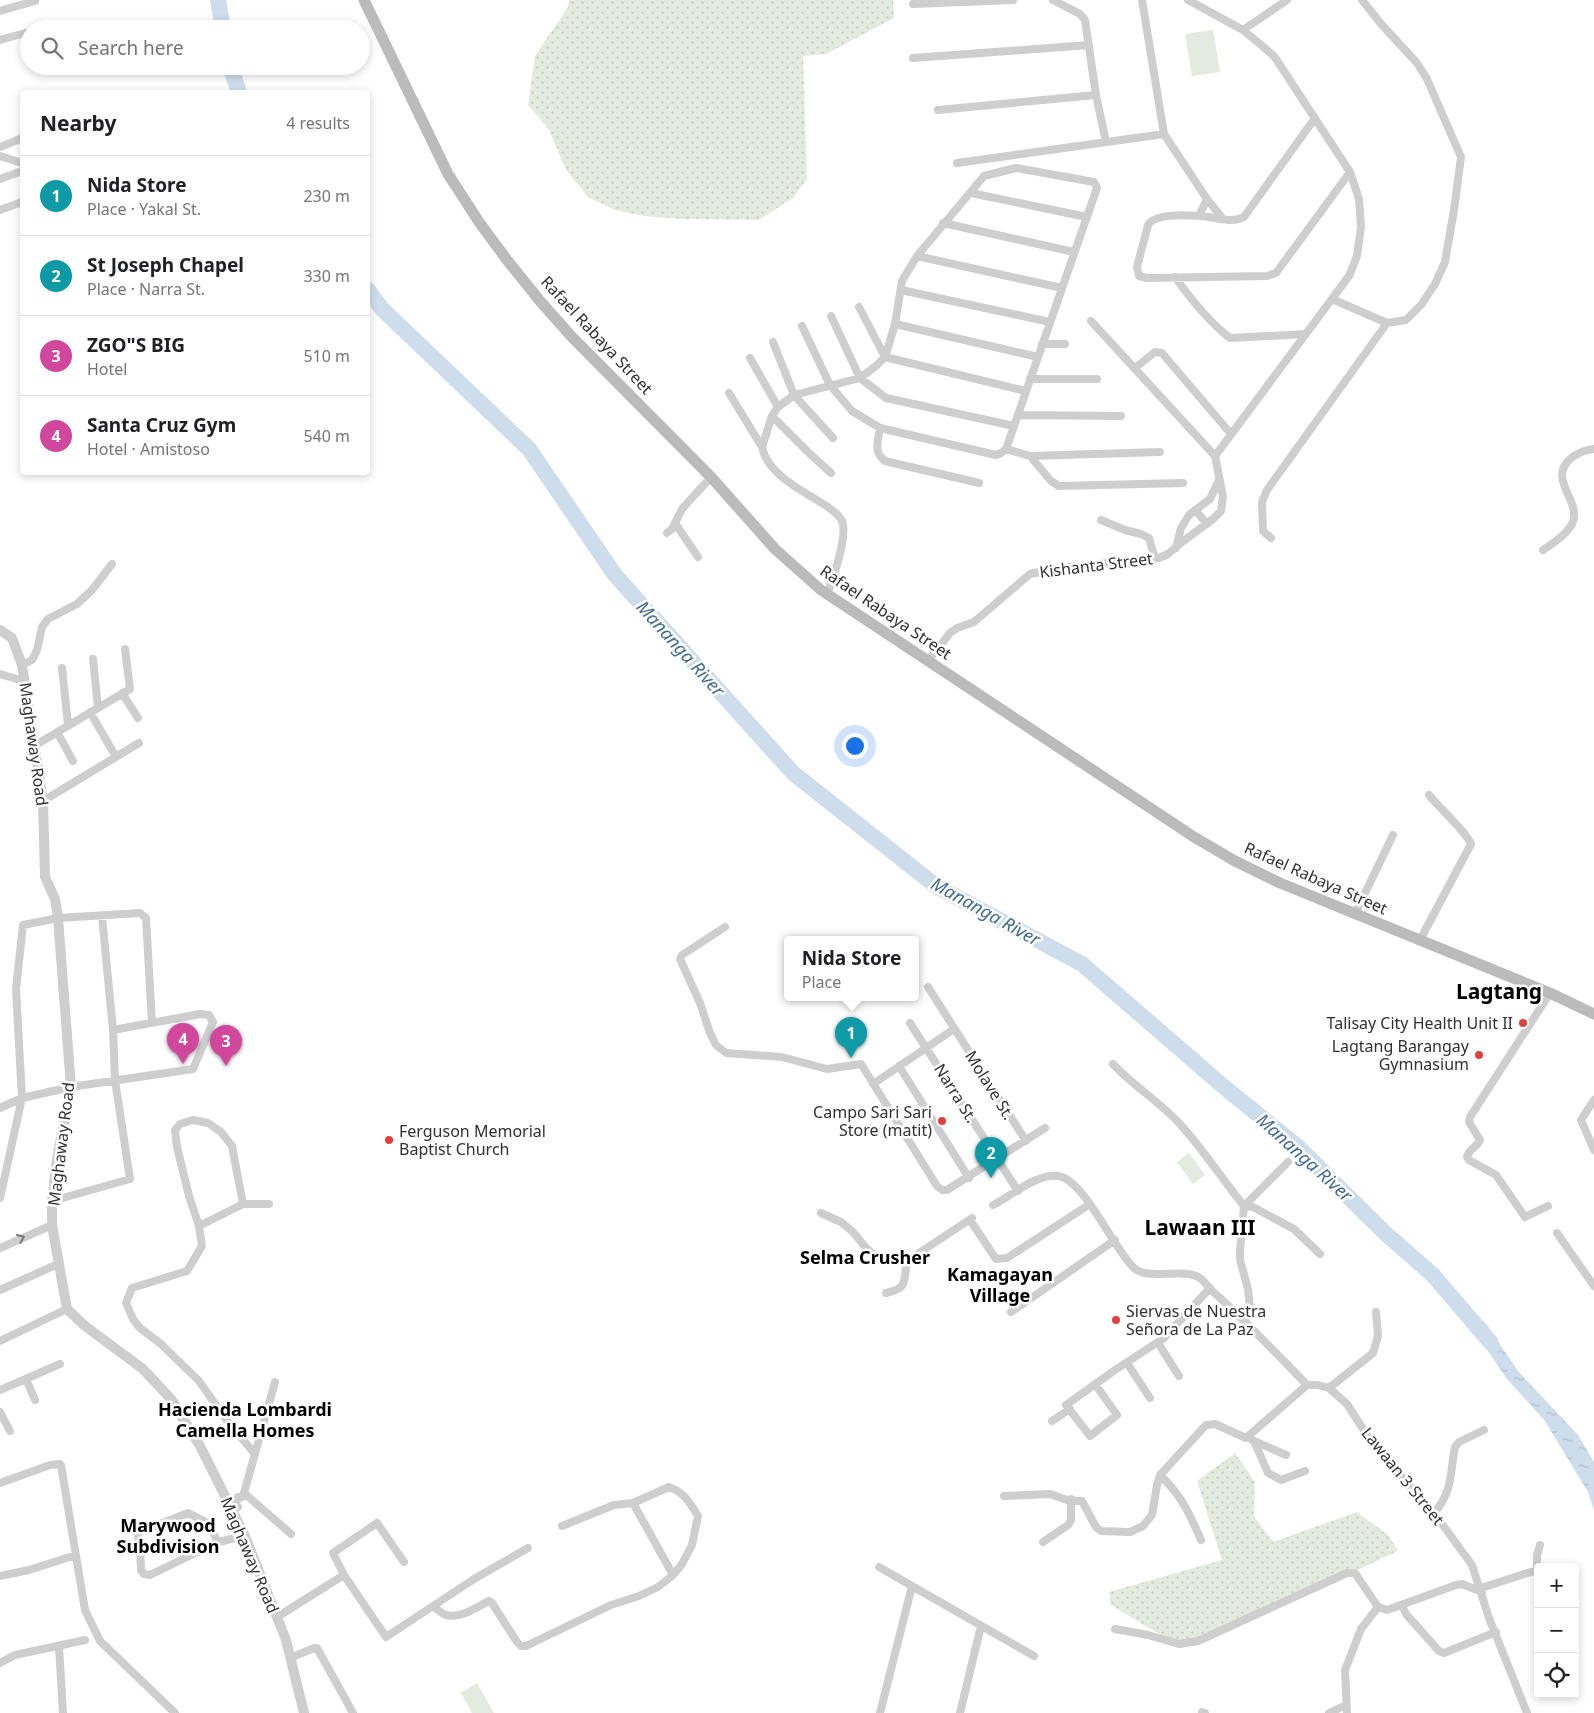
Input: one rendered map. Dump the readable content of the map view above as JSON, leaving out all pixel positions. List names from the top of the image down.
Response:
{
  "streets": {
    "main road": ["Rafael Rabaya Street"],
    "street": [
      "Kishanta Street",
      "Maghaway Road",
      "Molave St.",
      "Narra St.",
      "Lawaan 3 Street"
    ]
  },
  "crossings": [
    ["Rafael Rabaya Street", "Kishanta Street"]
  ],
  "districts": [
    "Lagtang",
    "Lawaan III",
    "Selma Crusher",
    "Kamagayan Village",
    "Hacienda Lombardi Camella Homes",
    "Marywood Subdivision"
  ],
  "water": ["Mananga River"],
  "places": [
    "Talisay City Health Unit II",
    "Lagtang Barangay Gymnasium",
    "Campo Sari Sari Store (matit)",
    "Ferguson Memorial Baptist Church",
    "Siervas de Nuestra Señora de La Paz"
  ],
  "page": {
    "search": "Search here",
    "heading": ["Nearby", "4 results"],
    "list": [
      {
        "mark": "1",
        "name": "Nida Store",
        "note": "Place · Yakal St.",
        "value": "230 m"
      },
      {
        "mark": "2",
        "name": "St Joseph Chapel",
        "note": "Place · Narra St.",
        "value": "330 m"
      },
      {
        "mark": "3",
        "name": "ZGO\"S BIG",
        "note": "Hotel",
        "value": "510 m"
      },
      {
        "mark": "4",
        "name": "Santa Cruz Gym",
        "note": "Hotel · Amistoso",
        "value": "540 m"
      }
    ],
    "popup": ["Nida Store", "Place"],
    "pins": [
      "1",
      "4",
      "3",
      "2"
    ],
    "map_buttons": ["+", "−"]
  }
}
